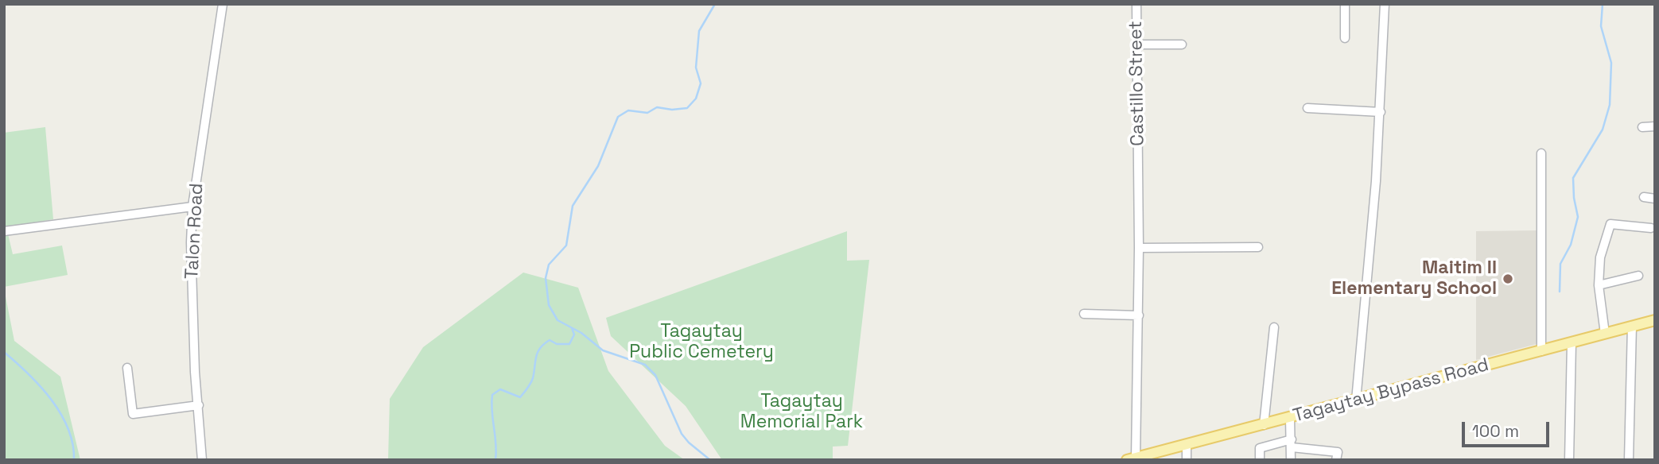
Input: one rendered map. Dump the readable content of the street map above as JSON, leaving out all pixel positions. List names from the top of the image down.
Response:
{
  "streets": {
    "main road": ["Tagaytay Bypass Road"],
    "street": ["Castillo Street", "Talon Road"]
  },
  "crossings": [
    ["Castillo Street", "Tagaytay Bypass Road"]
  ],
  "parks": ["Tagaytay Public Cemetery", "Tagaytay Memorial Park"],
  "places": ["Maitim II Elementary School"],
  "scale_bar": "100 m"
}
